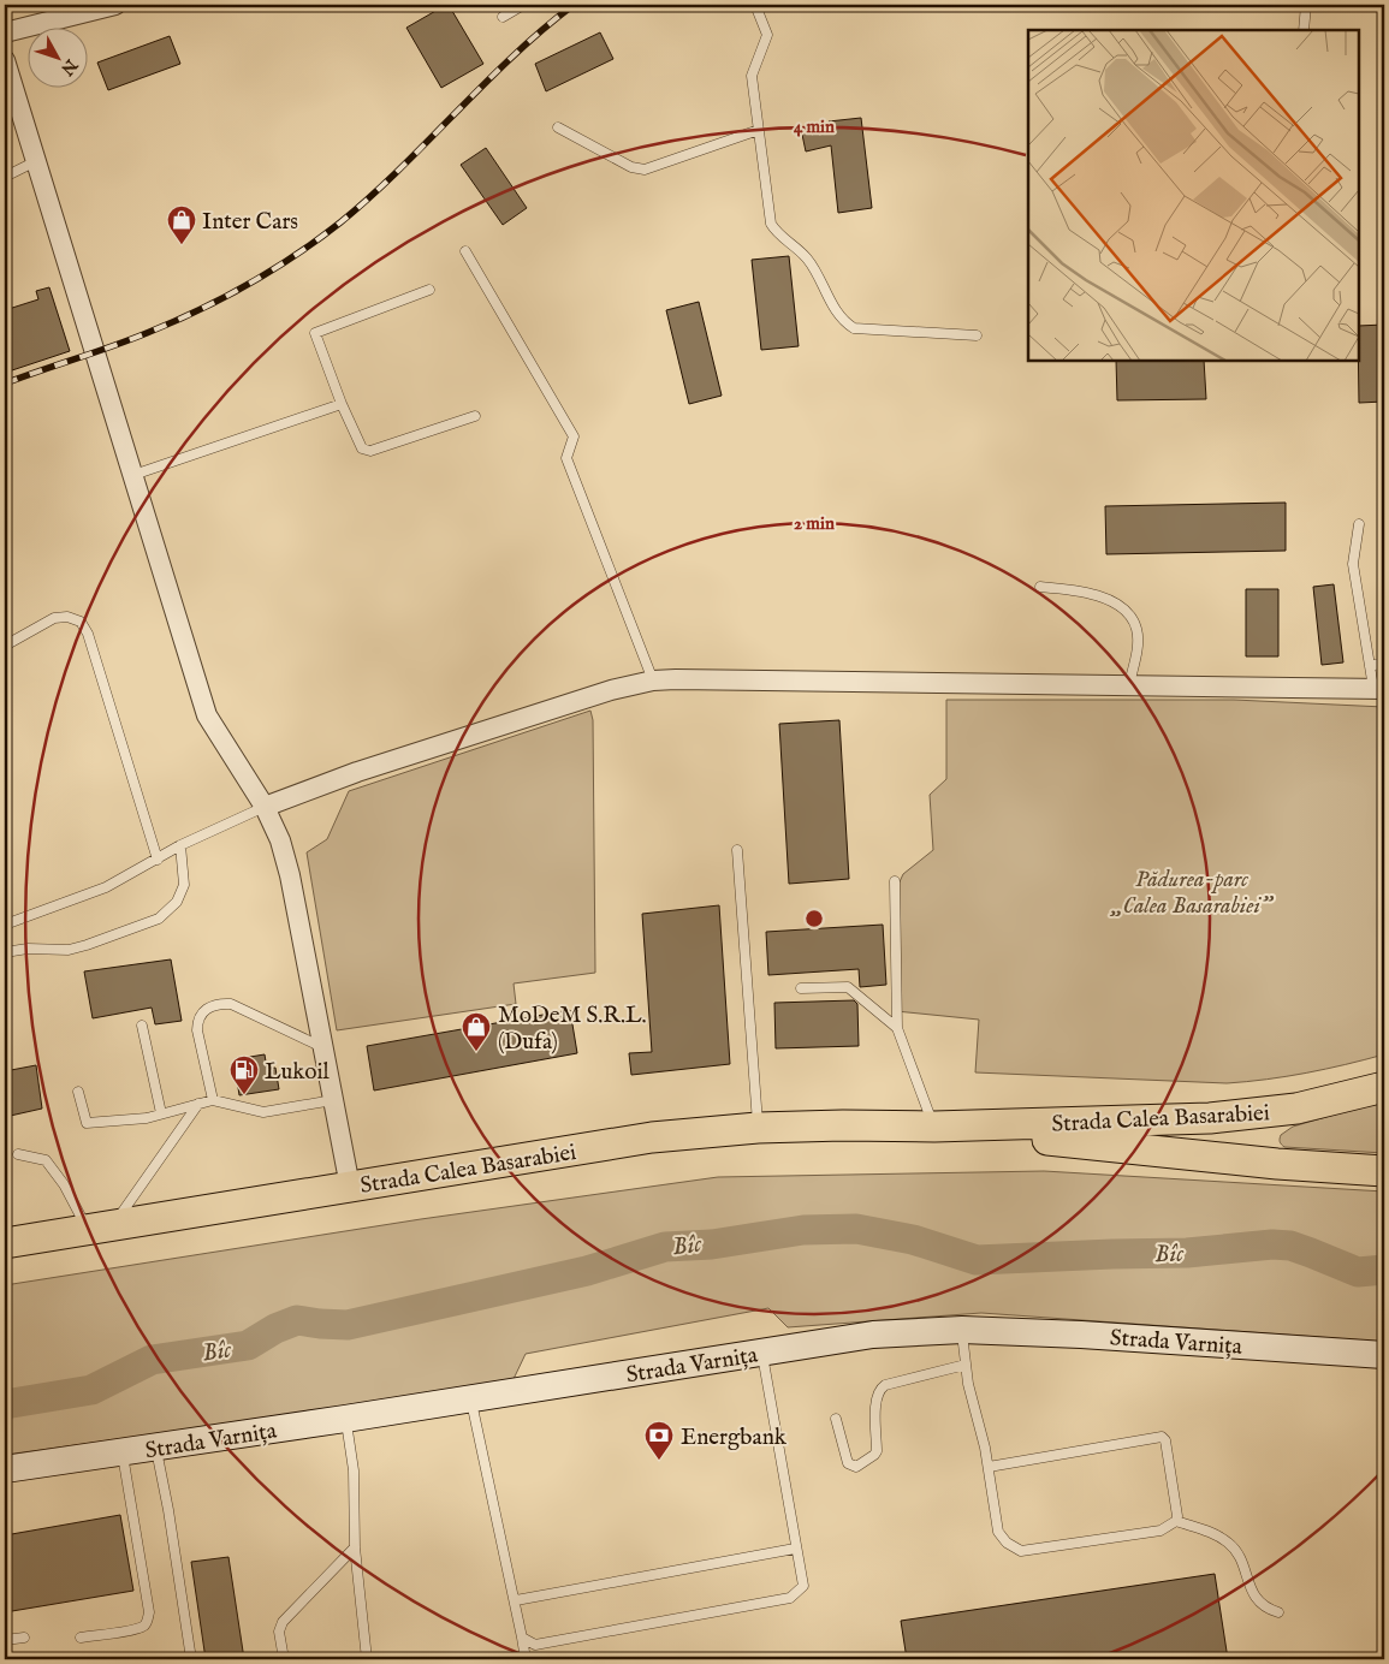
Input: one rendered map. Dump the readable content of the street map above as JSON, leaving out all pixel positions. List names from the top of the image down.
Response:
{
  "streets": {
    "main road": ["Strada Calea Basarabiei"],
    "street": ["Strada Varnița"]
  },
  "water": ["Bîc"],
  "parks": ["Pădurea-parc „Calea Basarabiei”"],
  "places": {
    "shop": ["Inter Cars", "MoDeM S.R.L. (Dufa)"],
    "fuel station": ["Lukoil"],
    "bank": ["Energbank"]
  },
  "north": "bottom right",
  "rings": ["4 min", "2 min"]
}
